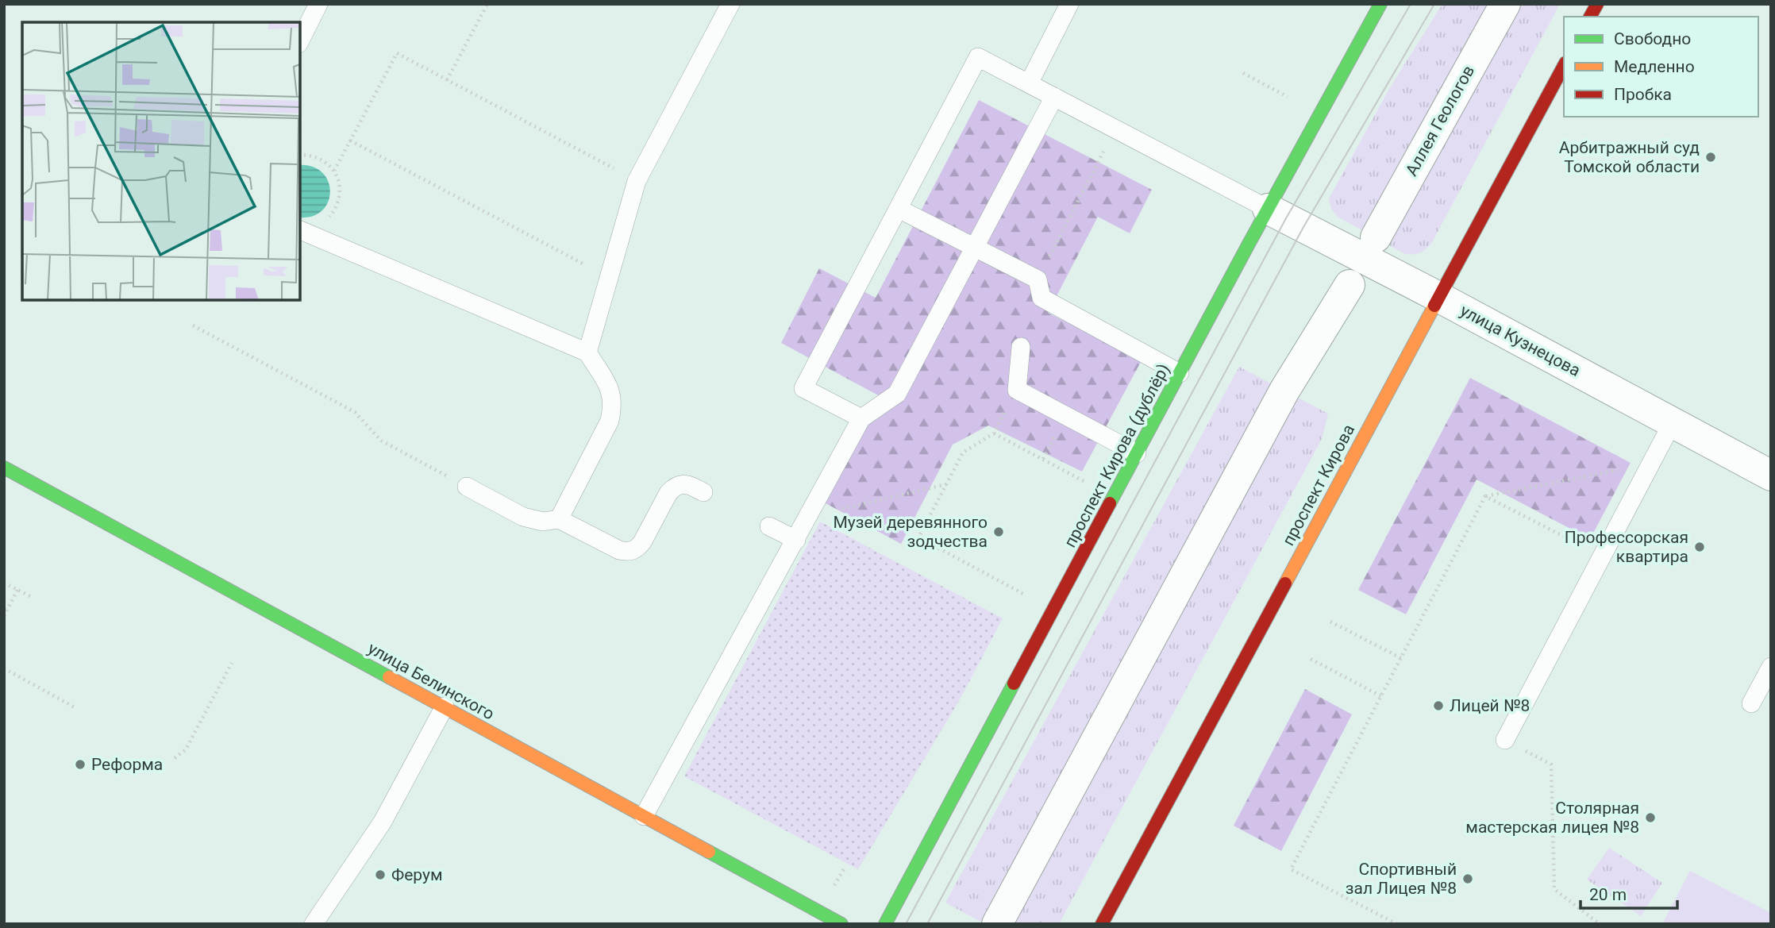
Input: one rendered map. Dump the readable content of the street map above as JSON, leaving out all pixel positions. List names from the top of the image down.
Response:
{
  "streets": {
    "street": [
      "Аллея Геологов",
      "улица Кузнецова",
      "проспект Кирова (дублёр)",
      "проспект Кирова",
      "улица Белинского"
    ]
  },
  "crossings": [
    ["улица Кузнецова", "проспект Кирова (дублёр)"],
    ["улица Кузнецова", "проспект Кирова"]
  ],
  "places": [
    "Арбитражный суд Томской области",
    "Музей деревянного зодчества",
    "Профессорская квартира",
    "Лицей №8",
    "Реформа",
    "Столярная мастерская лицея №8",
    "Ферум",
    "Спортивный зал Лицея №8"
  ],
  "legend": ["Свободно", "Медленно", "Пробка"],
  "scale_bar": "20 m"
}
